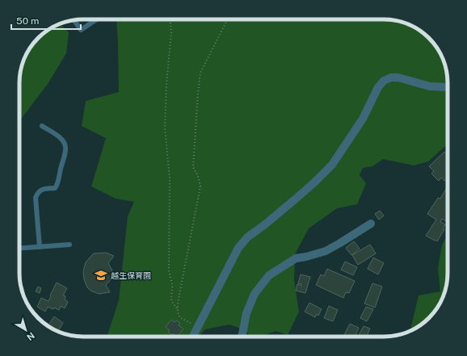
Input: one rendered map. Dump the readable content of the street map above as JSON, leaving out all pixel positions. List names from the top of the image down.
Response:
{
  "places": {
    "school or university": ["越生保育園"]
  },
  "scale_bar": "50 m",
  "north": "bottom right"
}
